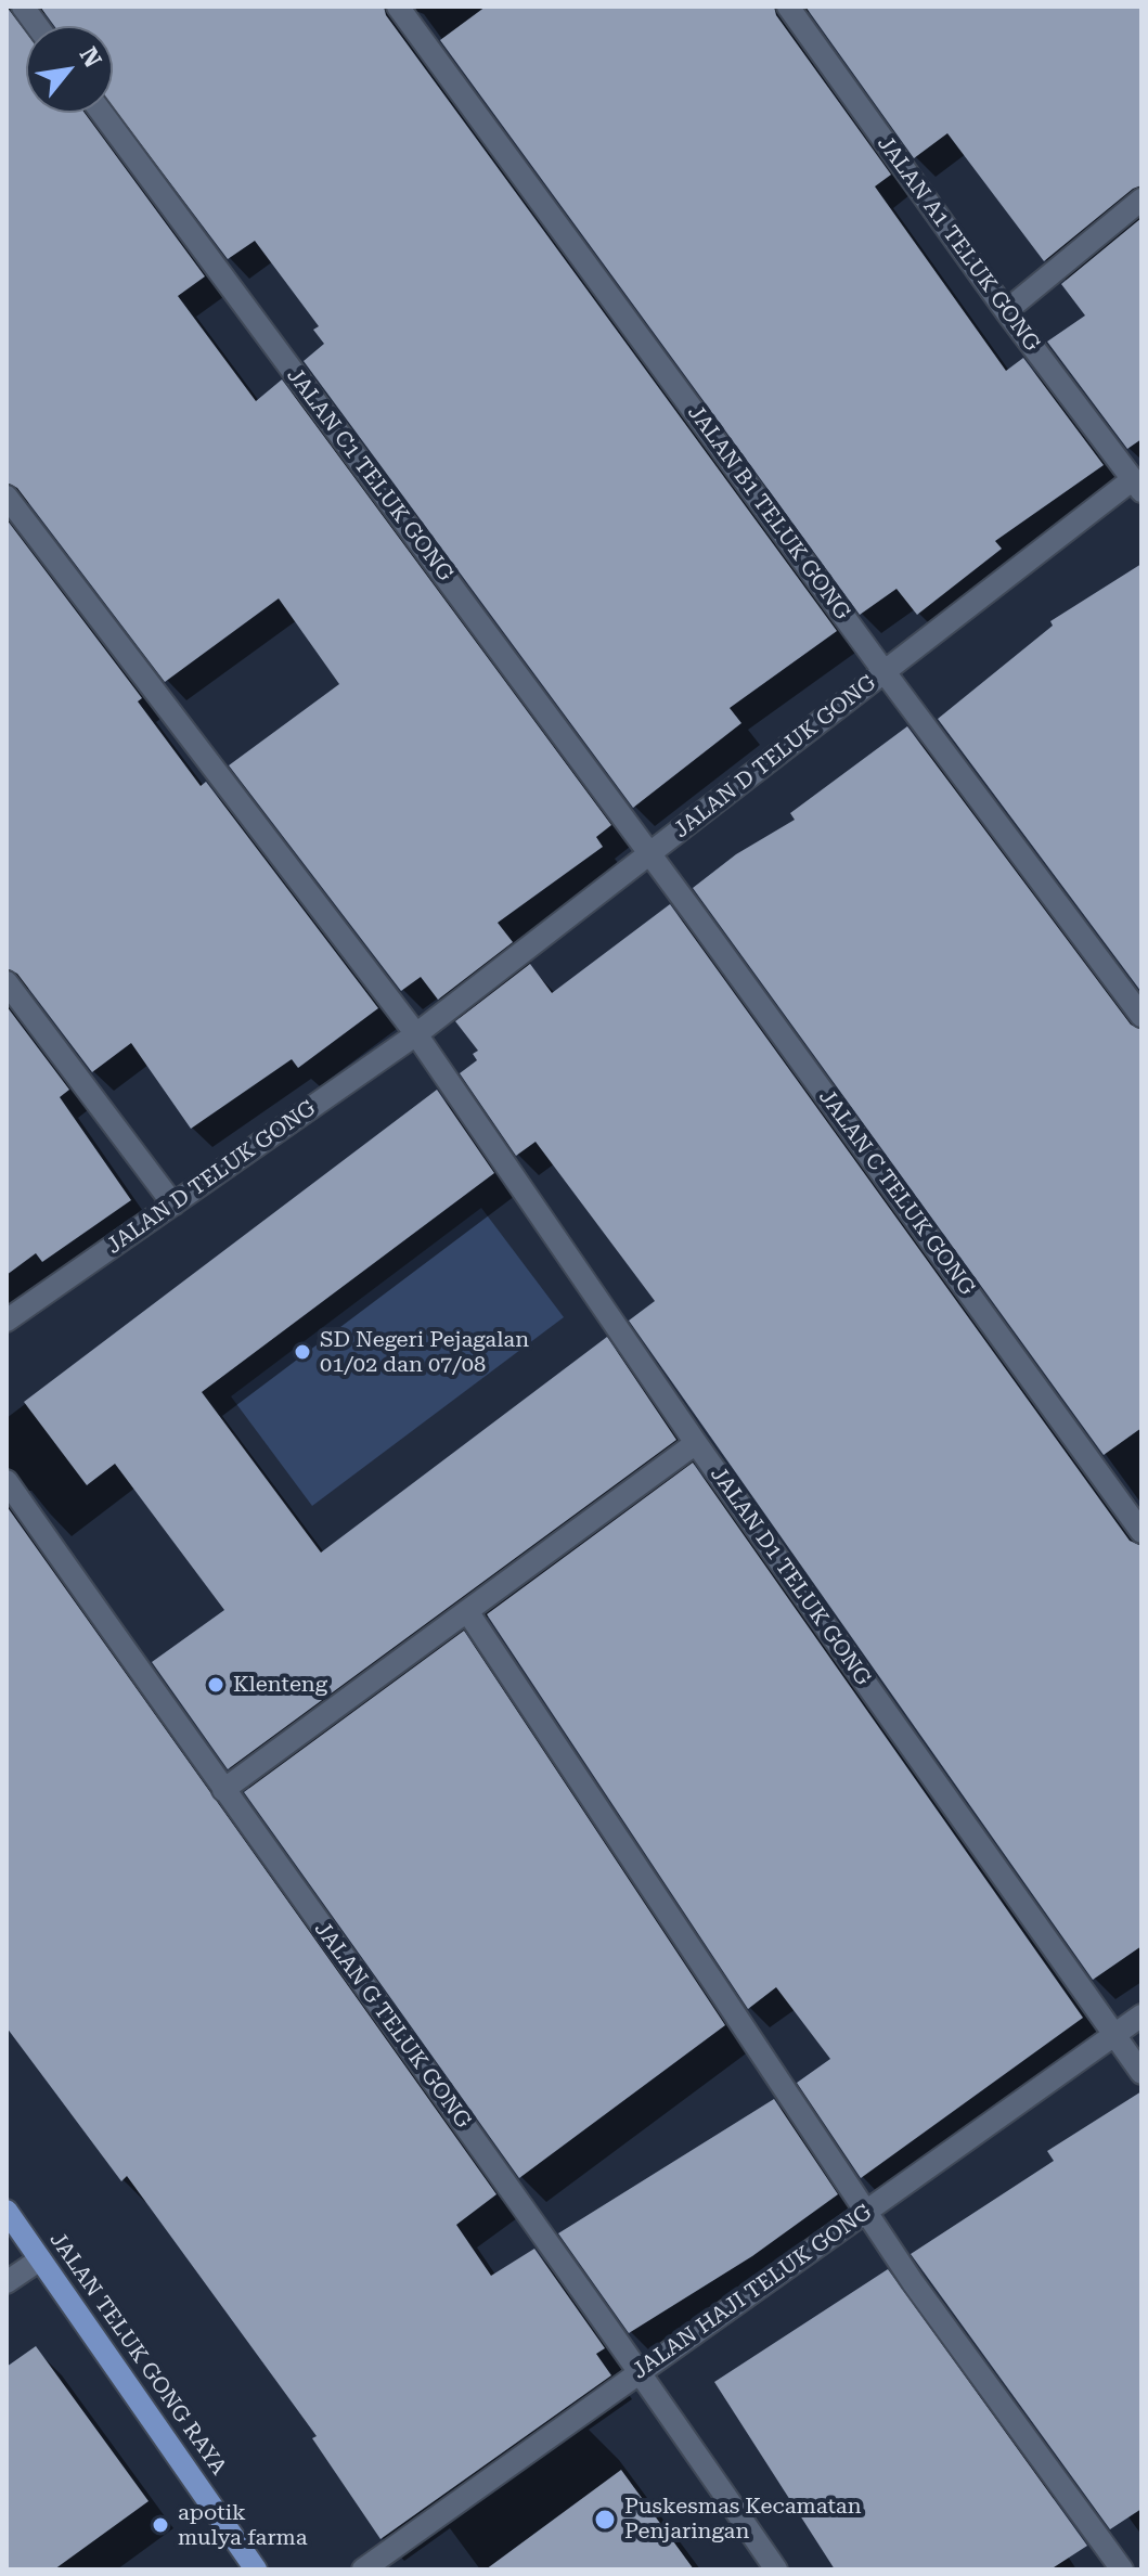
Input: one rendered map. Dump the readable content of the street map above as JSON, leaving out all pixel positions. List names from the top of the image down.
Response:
{
  "streets": {
    "main road": ["JALAN TELUK GONG RAYA"],
    "street": [
      "JALAN A1 TELUK GONG",
      "JALAN C1 TELUK GONG",
      "JALAN B1 TELUK GONG",
      "JALAN D TELUK GONG",
      "JALAN C TELUK GONG",
      "JALAN D1 TELUK GONG",
      "JALAN G TELUK GONG",
      "JALAN HAJI TELUK GONG"
    ]
  },
  "crossings": [
    ["JALAN A1 TELUK GONG", "JALAN D TELUK GONG"],
    ["JALAN C1 TELUK GONG", "JALAN D TELUK GONG"],
    ["JALAN C1 TELUK GONG", "JALAN C TELUK GONG"],
    ["JALAN B1 TELUK GONG", "JALAN D TELUK GONG"],
    ["JALAN D TELUK GONG", "JALAN C TELUK GONG"],
    ["JALAN D TELUK GONG", "JALAN D1 TELUK GONG"],
    ["JALAN D1 TELUK GONG", "JALAN HAJI TELUK GONG"],
    ["JALAN G TELUK GONG", "JALAN HAJI TELUK GONG"]
  ],
  "places": [
    "SD Negeri Pejagalan 01/02 dan 07/08",
    "Klenteng",
    "Puskesmas Kecamatan Penjaringan",
    "apotik mulya farma"
  ],
  "north": "top right"
}
